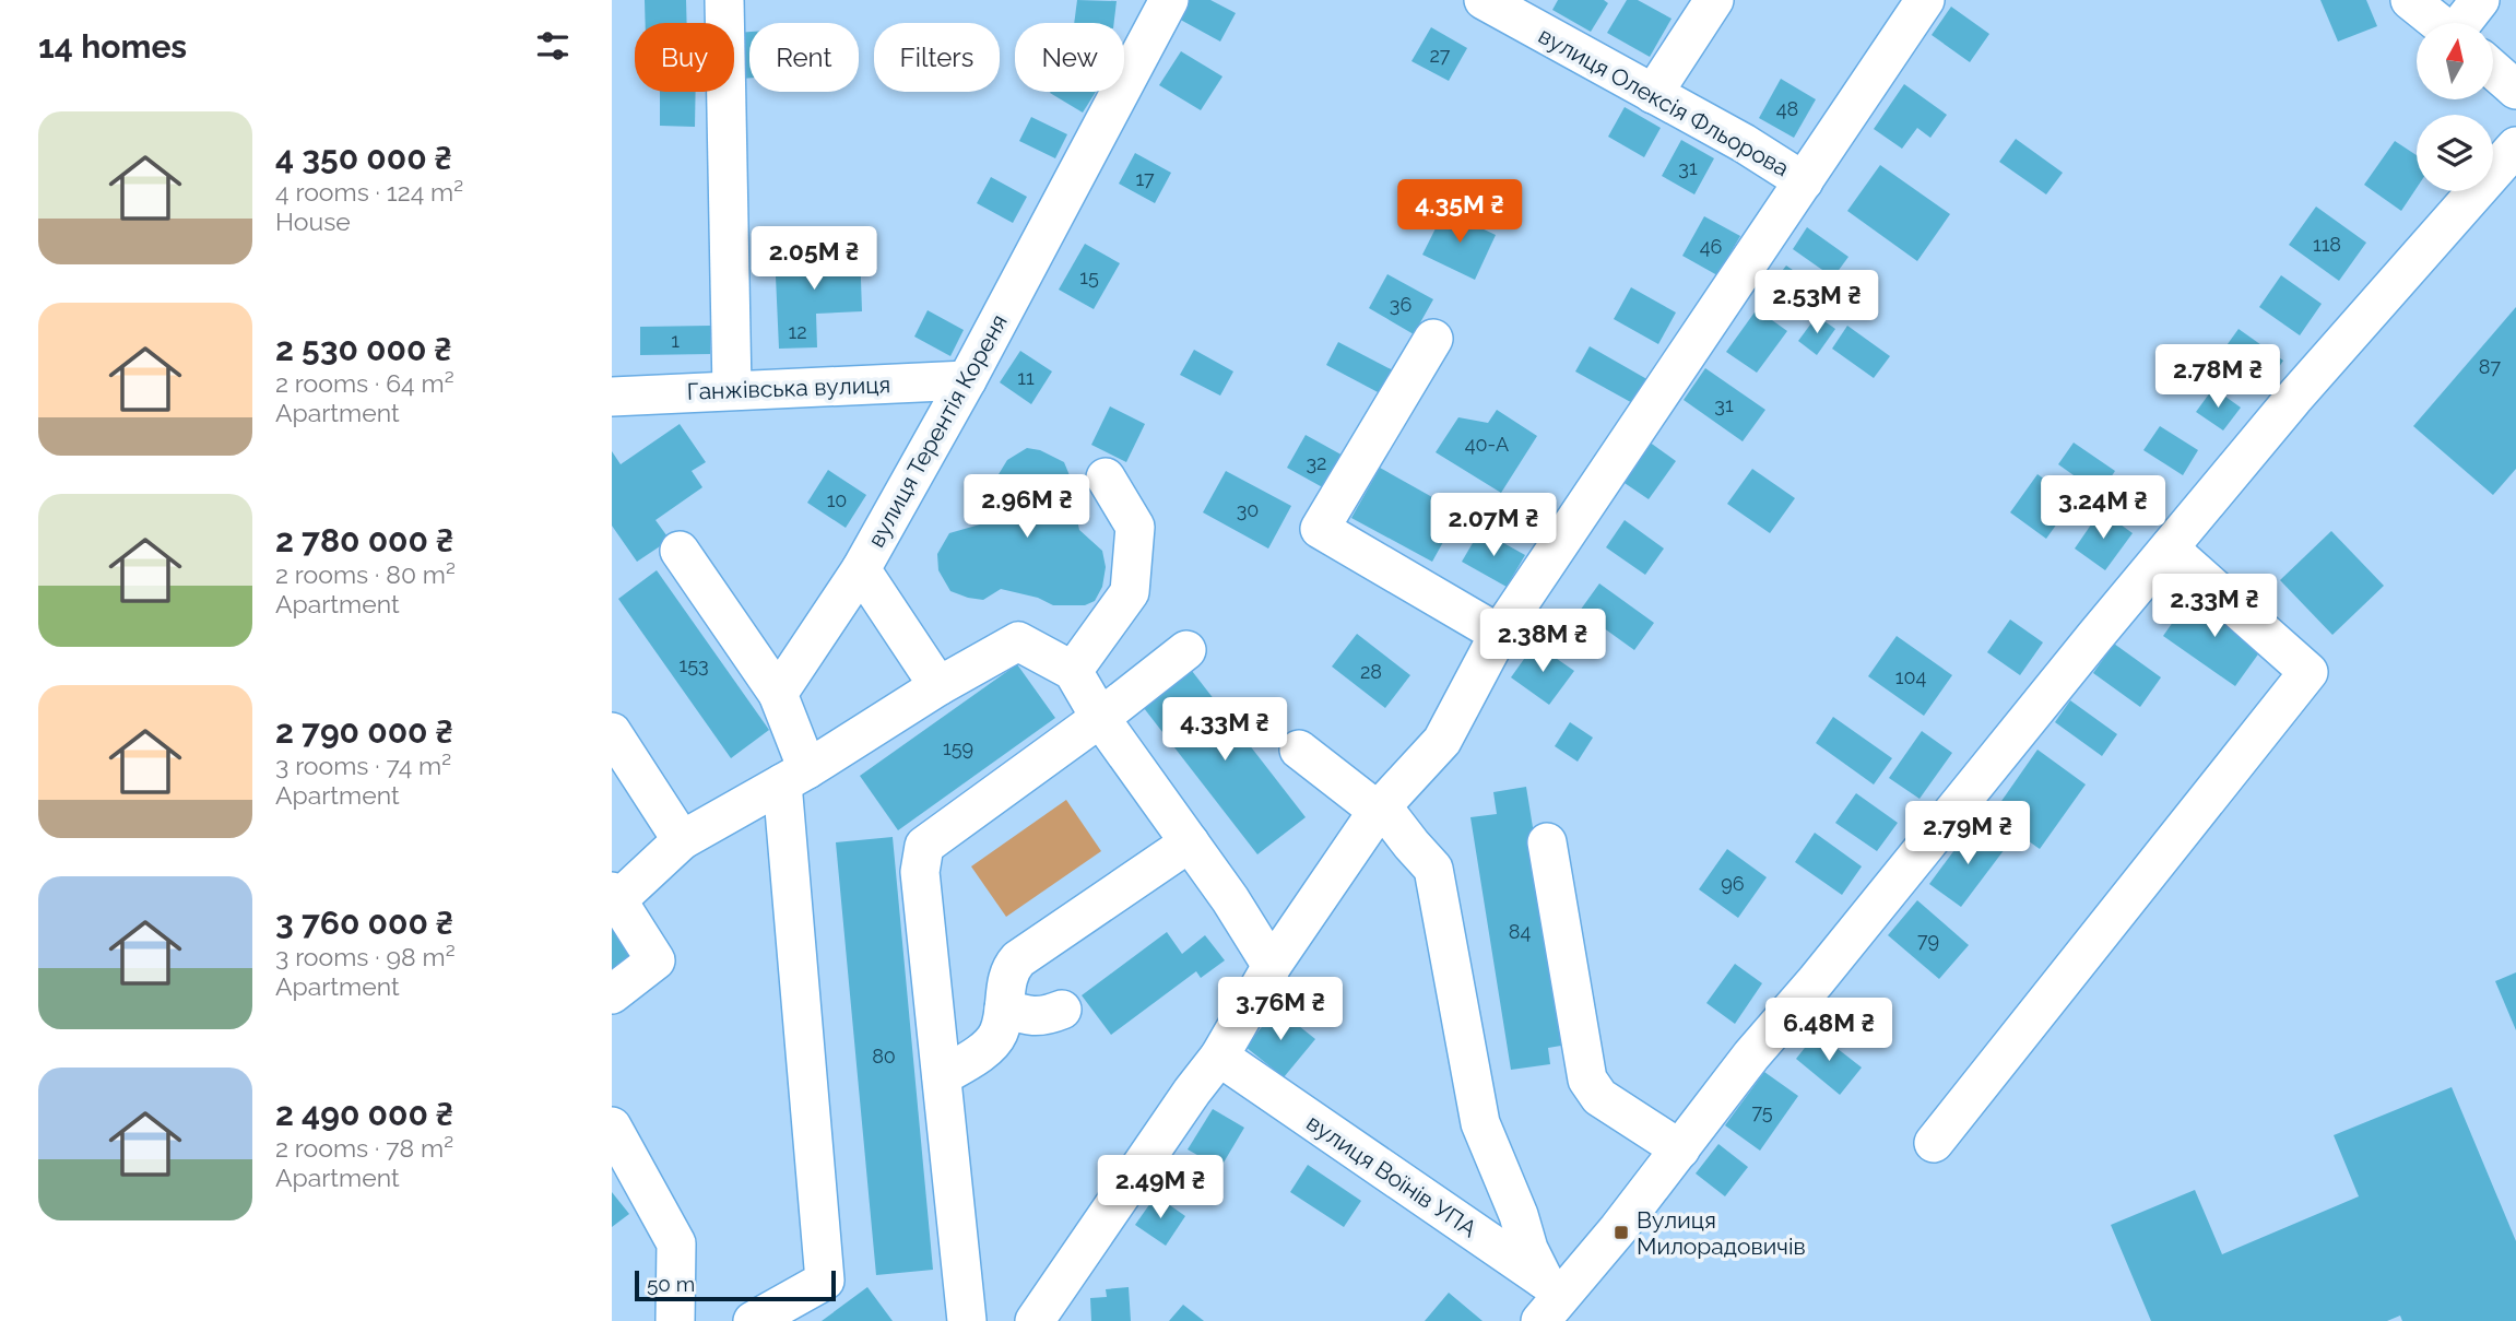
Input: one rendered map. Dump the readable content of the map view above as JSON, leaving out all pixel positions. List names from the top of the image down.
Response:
{
  "streets": {
    "street": [
      "вулиця Олексія Фльорова",
      "Ганжівська вулиця",
      "вулиця Терентія Кореня",
      "вулиця Воїнів УПА"
    ]
  },
  "crossings": [
    ["Ганжівська вулиця", "вулиця Терентія Кореня"]
  ],
  "places": {
    "transit": ["Вулиця Милорадовичів"]
  },
  "house_numbers": [
    "27",
    "48",
    "31",
    "17",
    "118",
    "46",
    "15",
    "36",
    "12",
    "1",
    "87",
    "11",
    "31",
    "40-А",
    "32",
    "10",
    "30",
    "153",
    "28",
    "104",
    "159",
    "96",
    "84",
    "79",
    "80",
    "75"
  ],
  "scale_bar": "50 m",
  "north": "top",
  "page": {
    "heading": "14 homes",
    "chip": [
      "Buy",
      "Rent",
      "Filters",
      "New"
    ],
    "list": [
      {
        "name": "4 350 000 ₴",
        "note": "4 rooms · 124 m² · House"
      },
      {
        "name": "2 530 000 ₴",
        "note": "2 rooms · 64 m² · Apartment"
      },
      {
        "name": "2 780 000 ₴",
        "note": "2 rooms · 80 m² · Apartment"
      },
      {
        "name": "2 790 000 ₴",
        "note": "3 rooms · 74 m² · Apartment"
      },
      {
        "name": "3 760 000 ₴",
        "note": "3 rooms · 98 m² · Apartment"
      },
      {
        "name": "2 490 000 ₴",
        "note": "2 rooms · 78 m² · Apartment"
      }
    ],
    "price": [
      "4.35M ₴",
      "2.05M ₴",
      "2.53M ₴",
      "2.78M ₴",
      "2.96M ₴",
      "3.24M ₴",
      "2.07M ₴",
      "2.33M ₴",
      "2.38M ₴",
      "4.33M ₴",
      "2.79M ₴",
      "3.76M ₴",
      "6.48M ₴",
      "2.49M ₴"
    ],
    "scale": "50 m"
  }
}
